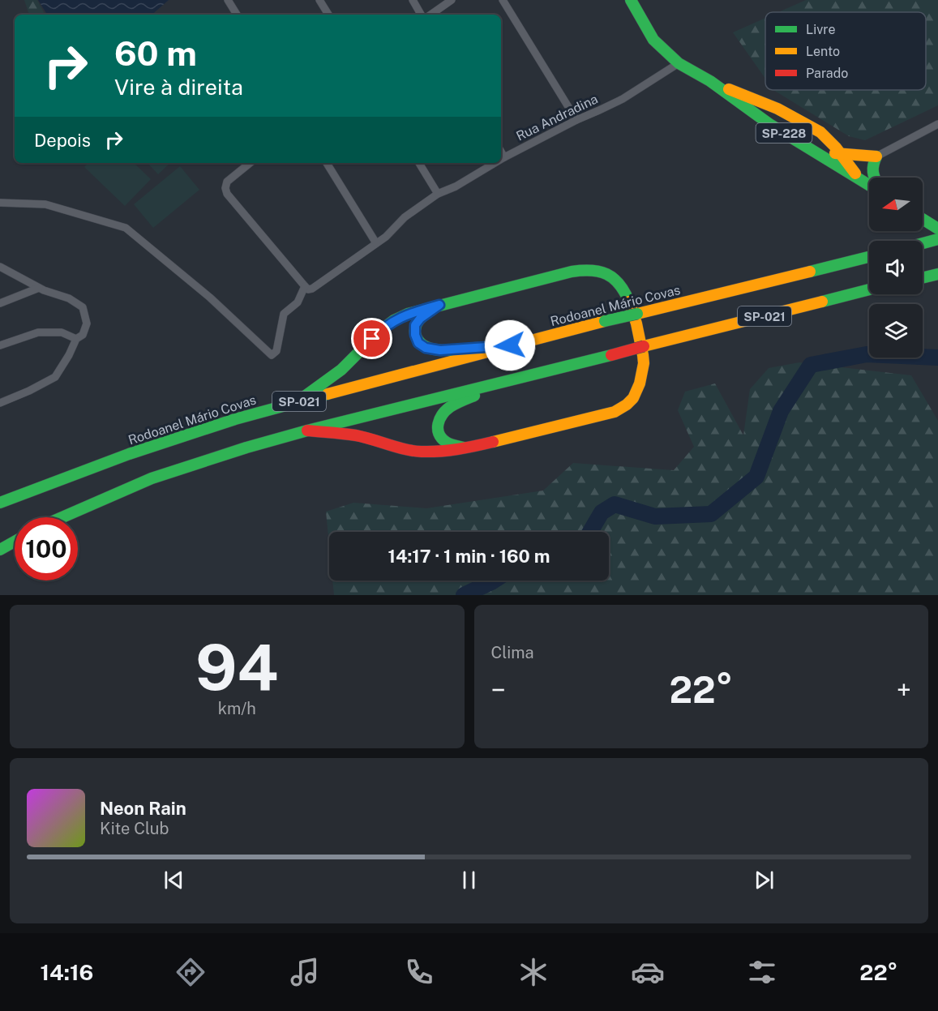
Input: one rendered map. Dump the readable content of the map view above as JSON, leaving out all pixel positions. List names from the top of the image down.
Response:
{
  "streets": {
    "main road": ["SP-228", "Rodoanel Mário Covas", "SP-021"],
    "street": ["Rua Andradina"]
  },
  "crossings": [
    ["Rua Andradina", "SP-228"]
  ],
  "legend": ["Livre", "Lento", "Parado"],
  "north": "left",
  "page": {
    "turn": ["60 m", "Vire à direita"],
    "then": "Depois",
    "limit": "100",
    "trip": "14:17 · 1 min · 160 m",
    "tile": [
      ["94", "km/h"],
      "Clima"
    ],
    "heat": ["−", "22°", "+"],
    "song": ["Neon Rain", "Kite Club"],
    "tabs": ["14:16", "22°"]
  }
}
